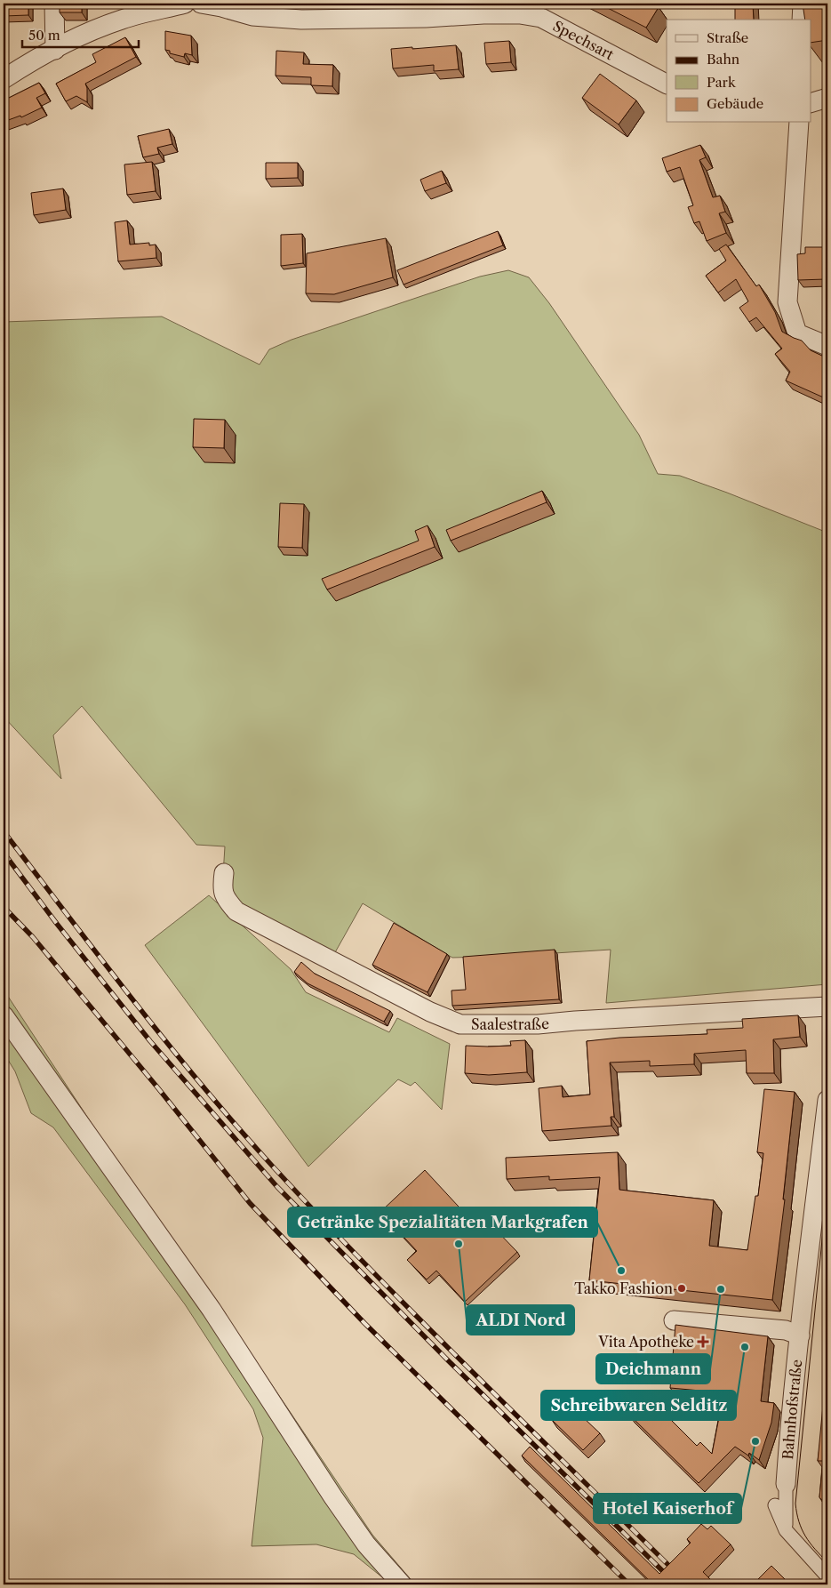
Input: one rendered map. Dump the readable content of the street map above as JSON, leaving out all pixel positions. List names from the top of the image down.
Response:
{
  "streets": {
    "street": ["Spechsart", "Saalestraße", "Bahnhofstraße"]
  },
  "places": {
    "other": [
      "ALDI Nord",
      "Getränke Spezialitäten Markgrafen",
      "Takko Fashion",
      "Deichmann",
      "Schreibwaren Selditz",
      "Hotel Kaiserhof"
    ],
    "health": ["Vita Apotheke"]
  },
  "legend": [
    "Straße",
    "Bahn",
    "Park",
    "Gebäude"
  ],
  "scale_bar": "50 m"
}
